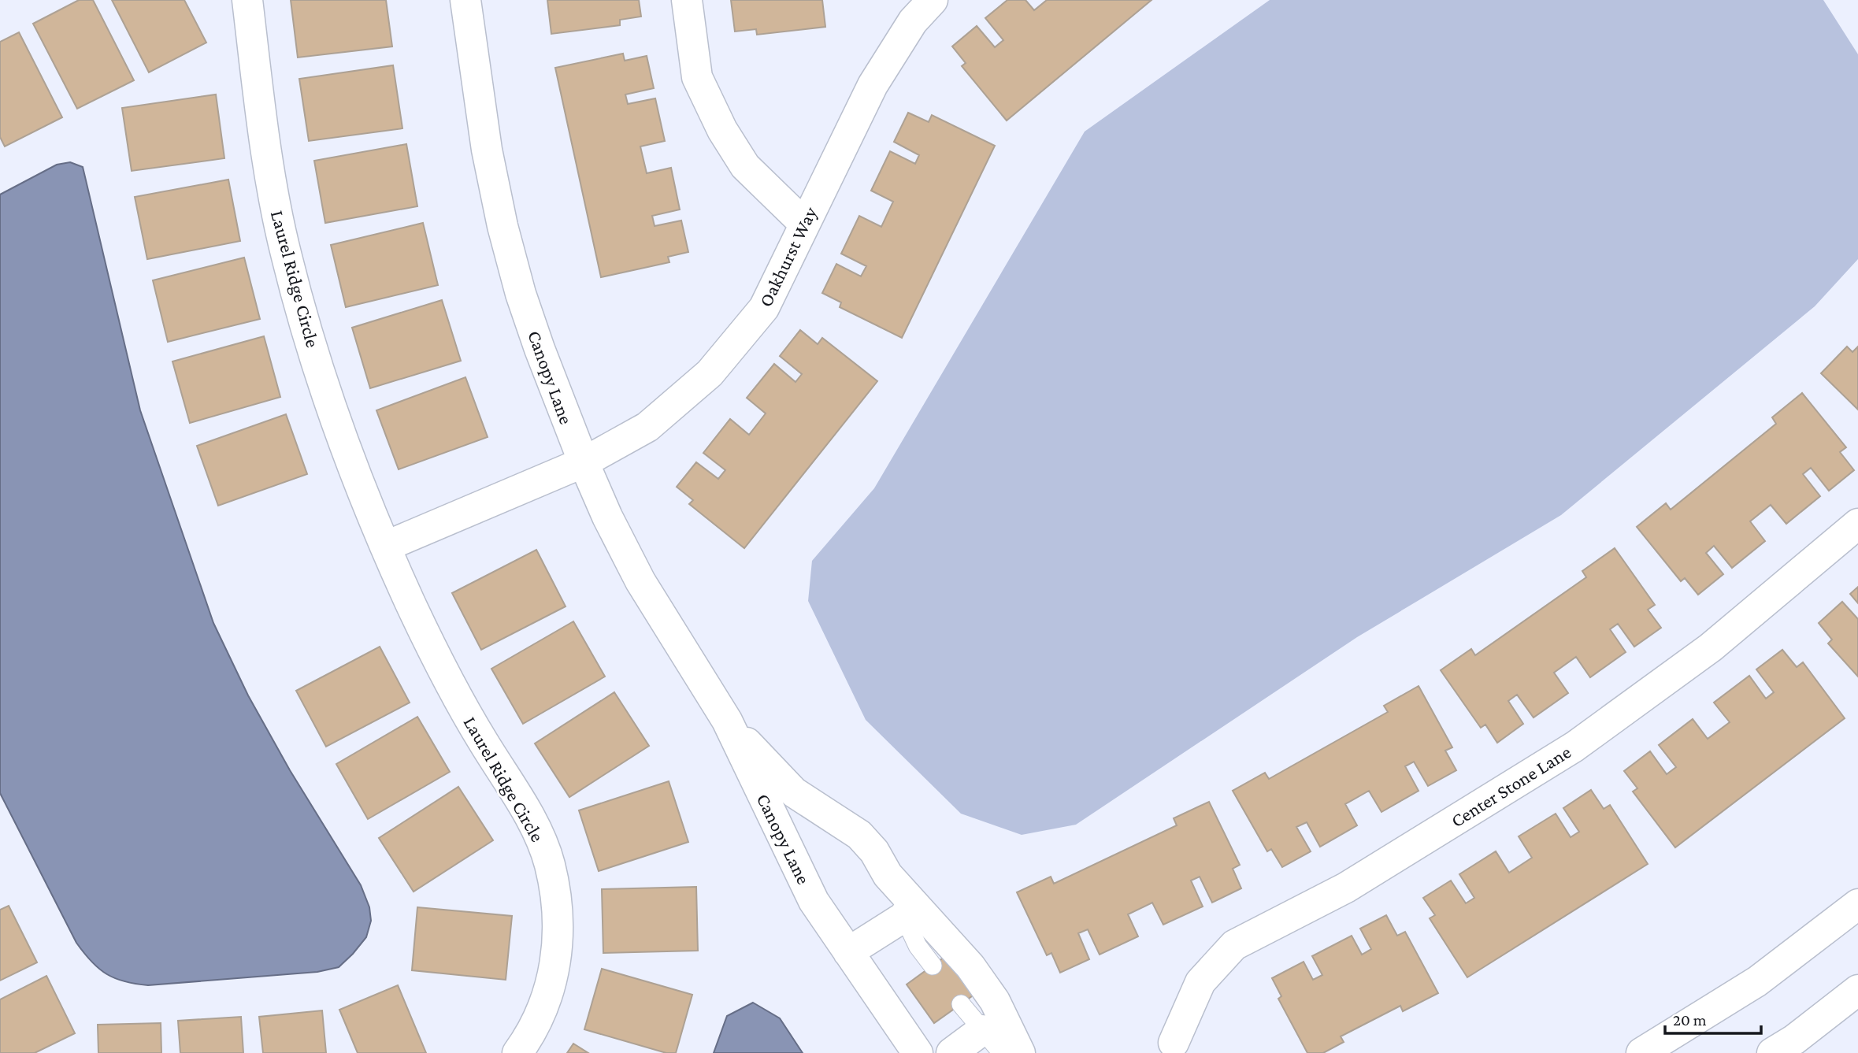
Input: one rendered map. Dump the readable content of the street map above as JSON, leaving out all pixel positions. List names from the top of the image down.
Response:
{
  "streets": {
    "street": [
      "Oakhurst Way",
      "Laurel Ridge Circle",
      "Canopy Lane",
      "Center Stone Lane"
    ]
  },
  "crossings": [
    ["Oakhurst Way", "Canopy Lane"]
  ],
  "scale_bar": "20 m"
}
